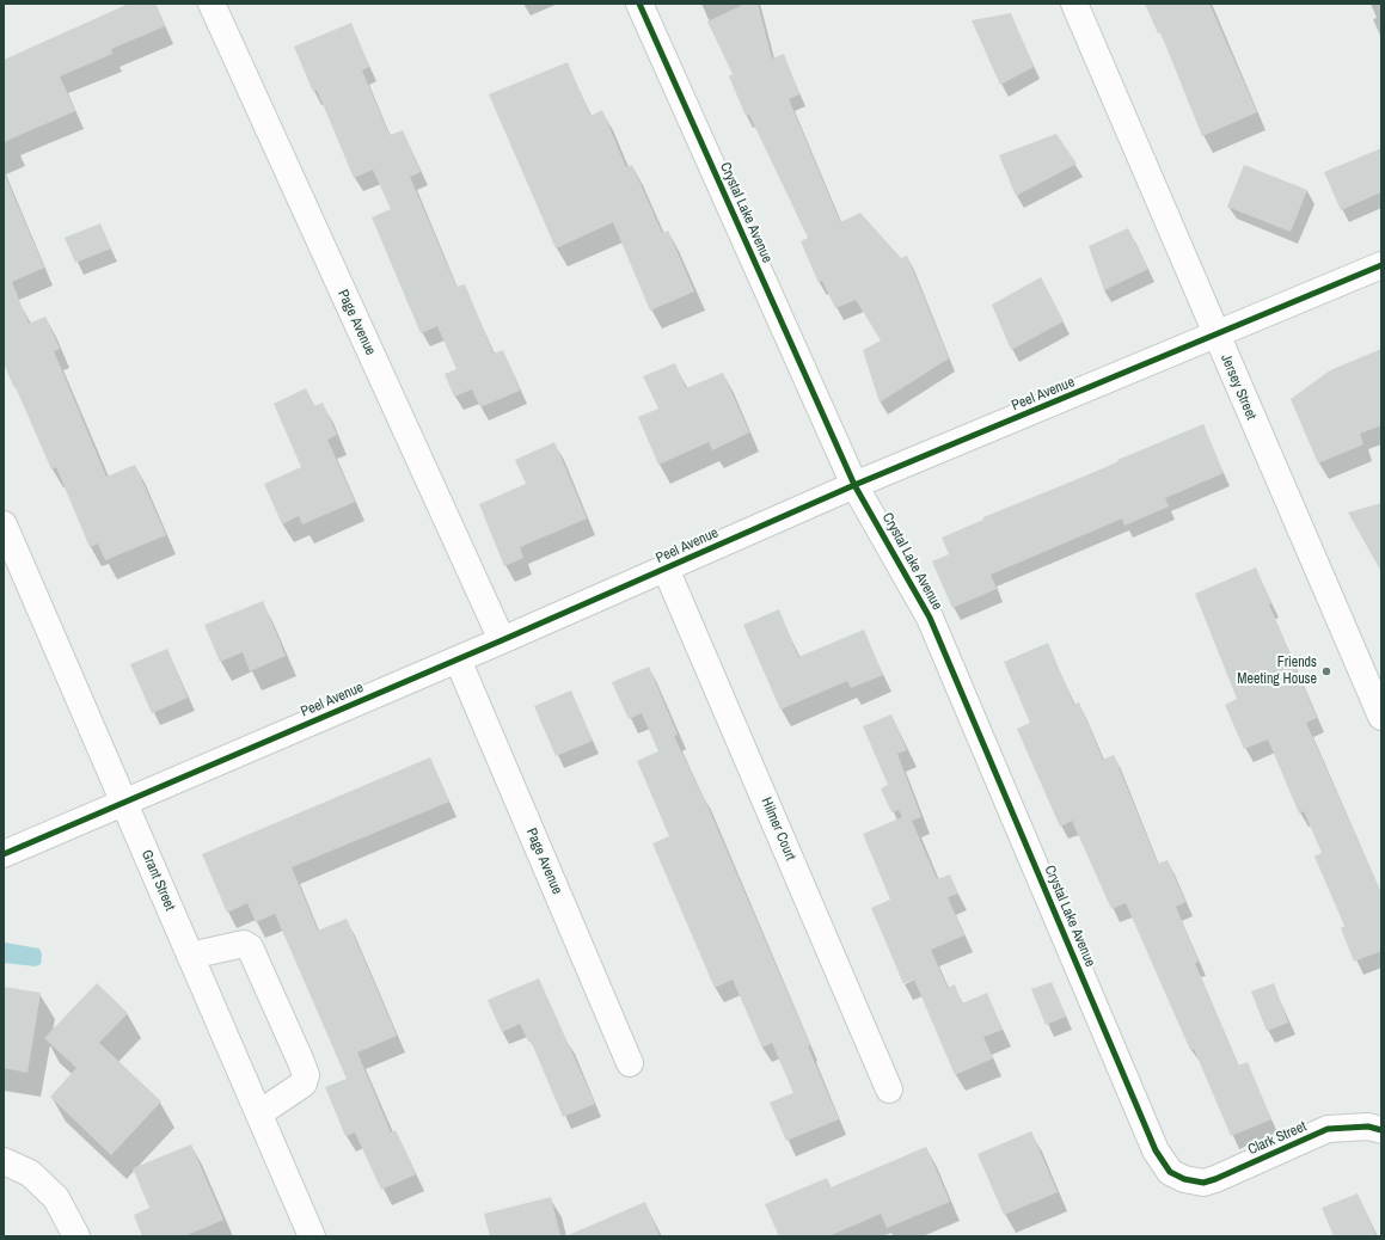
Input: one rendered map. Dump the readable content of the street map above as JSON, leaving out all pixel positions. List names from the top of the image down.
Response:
{
  "streets": {
    "street": [
      "Crystal Lake Avenue",
      "Page Avenue",
      "Jersey Street",
      "Peel Avenue",
      "Hilmer Court",
      "Grant Street",
      "Clark Street"
    ]
  },
  "crossings": [
    ["Crystal Lake Avenue", "Peel Avenue"],
    ["Crystal Lake Avenue", "Clark Street"],
    ["Page Avenue", "Peel Avenue"],
    ["Jersey Street", "Peel Avenue"],
    ["Peel Avenue", "Hilmer Court"],
    ["Peel Avenue", "Grant Street"]
  ],
  "places": ["Friends Meeting House"]
}
